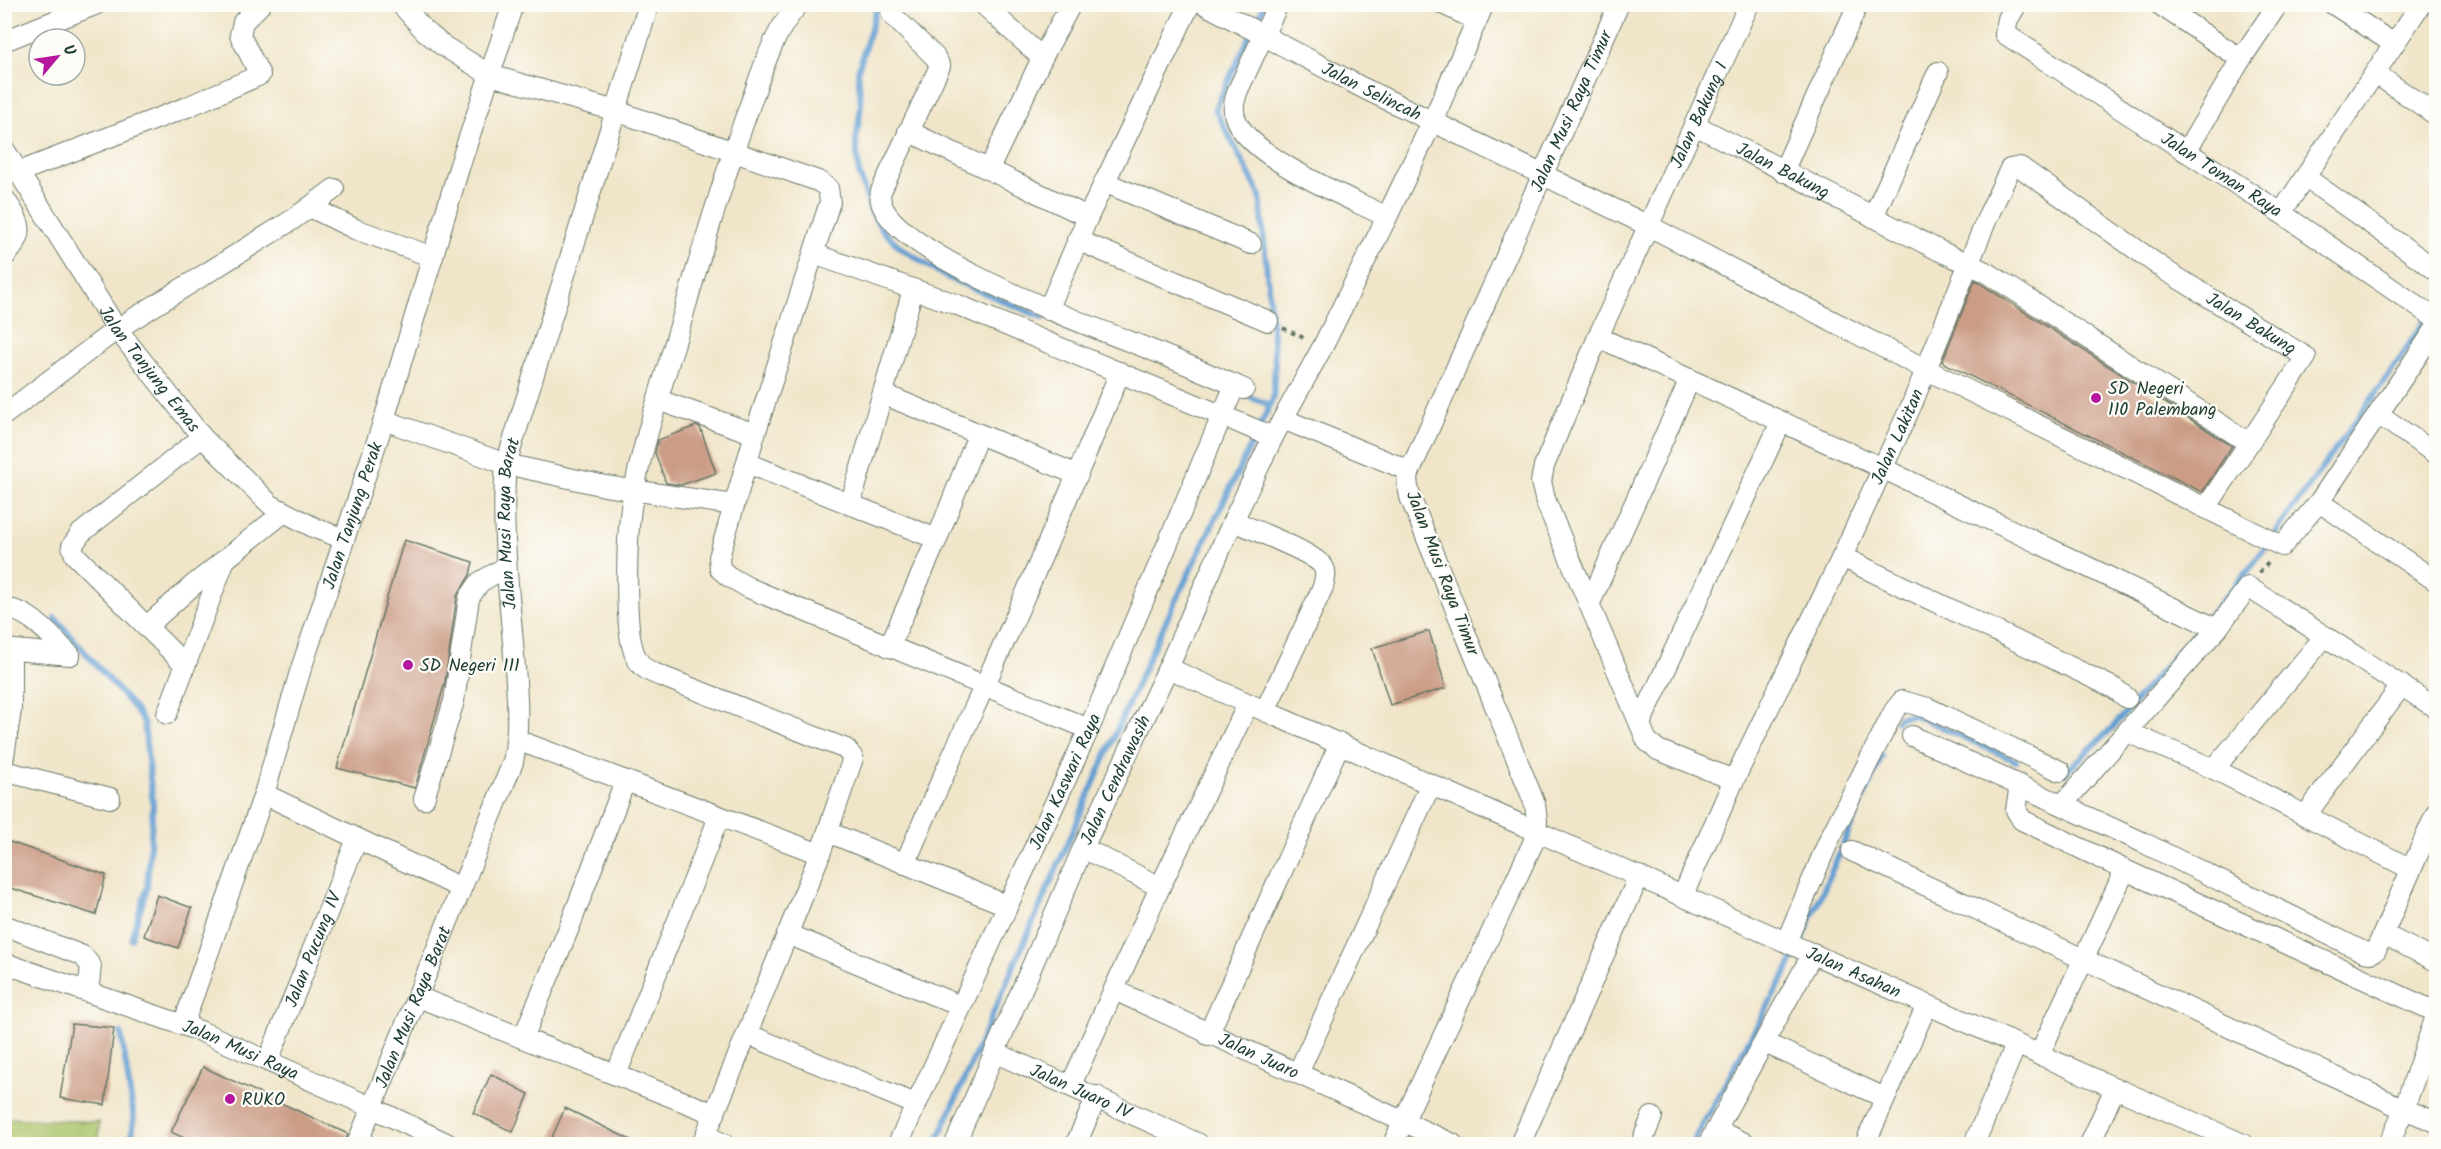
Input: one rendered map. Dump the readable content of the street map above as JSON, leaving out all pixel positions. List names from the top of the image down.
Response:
{
  "streets": {
    "street": [
      "Jalan Selincah",
      "Jalan Musi Raya Timur",
      "Jalan Bakung I",
      "Jalan Bakung",
      "Jalan Toman Raya",
      "Jalan Tanjung Emas",
      "Jalan Lakitan",
      "Jalan Tanjung Perak",
      "Jalan Musi Raya Barat",
      "Jalan Cendrawasih",
      "Jalan Kaswari Raya",
      "Jalan Pucung IV",
      "Jalan Asahan",
      "Jalan Musi Raya",
      "Jalan Juaro",
      "Jalan Juaro IV"
    ]
  },
  "crossings": [
    ["Jalan Selincah", "Jalan Musi Raya Timur"],
    ["Jalan Selincah", "Jalan Lakitan"],
    ["Jalan Selincah", "Jalan Cendrawasih"],
    ["Jalan Musi Raya Timur", "Jalan Lakitan"],
    ["Jalan Musi Raya Timur", "Jalan Asahan"],
    ["Jalan Musi Raya Timur", "Jalan Juaro"],
    ["Jalan Bakung I", "Jalan Bakung"],
    ["Jalan Bakung I", "Jalan Lakitan"],
    ["Jalan Tanjung Emas", "Jalan Tanjung Perak"],
    ["Jalan Lakitan", "Jalan Asahan"],
    ["Jalan Tanjung Perak", "Jalan Musi Raya"],
    ["Jalan Musi Raya Barat", "Jalan Musi Raya"],
    ["Jalan Cendrawasih", "Jalan Asahan"],
    ["Jalan Cendrawasih", "Jalan Juaro IV"],
    ["Jalan Pucung IV", "Jalan Musi Raya"]
  ],
  "places": ["SD Negeri 110 Palembang", "SD Negeri 111", "RUKO"],
  "north": "top right"
}
